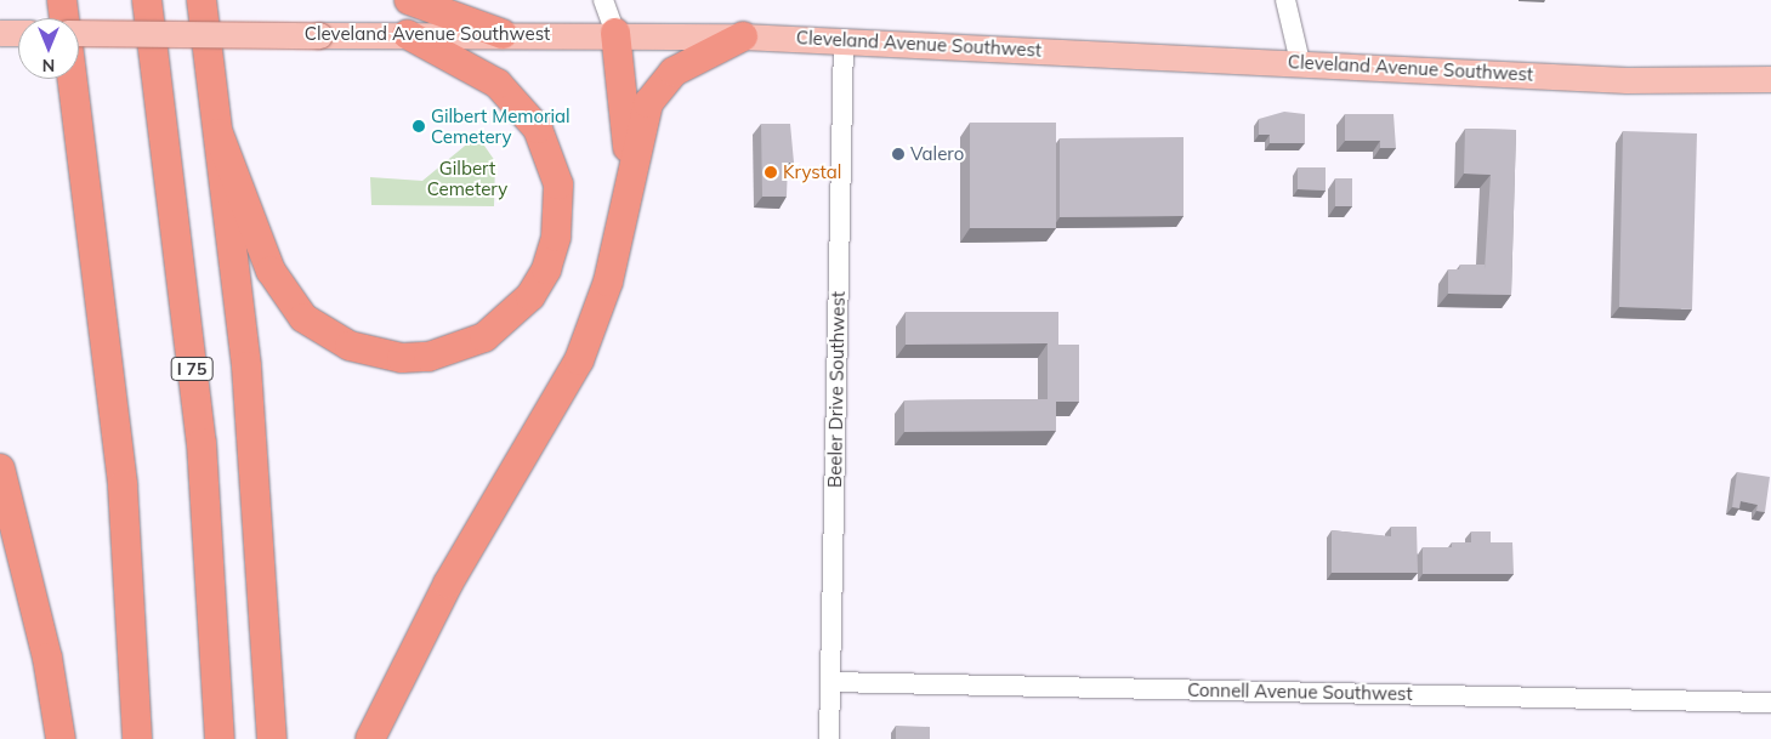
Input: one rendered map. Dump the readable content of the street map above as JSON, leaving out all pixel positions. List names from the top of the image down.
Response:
{
  "streets": {
    "highway": ["I 75"],
    "main road": ["Cleveland Avenue Southwest"],
    "street": ["Beeler Drive Southwest", "Connell Avenue Southwest"]
  },
  "crossings": [
    ["Cleveland Avenue Southwest", "Beeler Drive Southwest"],
    ["Beeler Drive Southwest", "Connell Avenue Southwest"]
  ],
  "parks": ["Gilbert Cemetery"],
  "places": ["Gilbert Memorial Cemetery", "Valero", "Krystal"],
  "north": "bottom"
}
